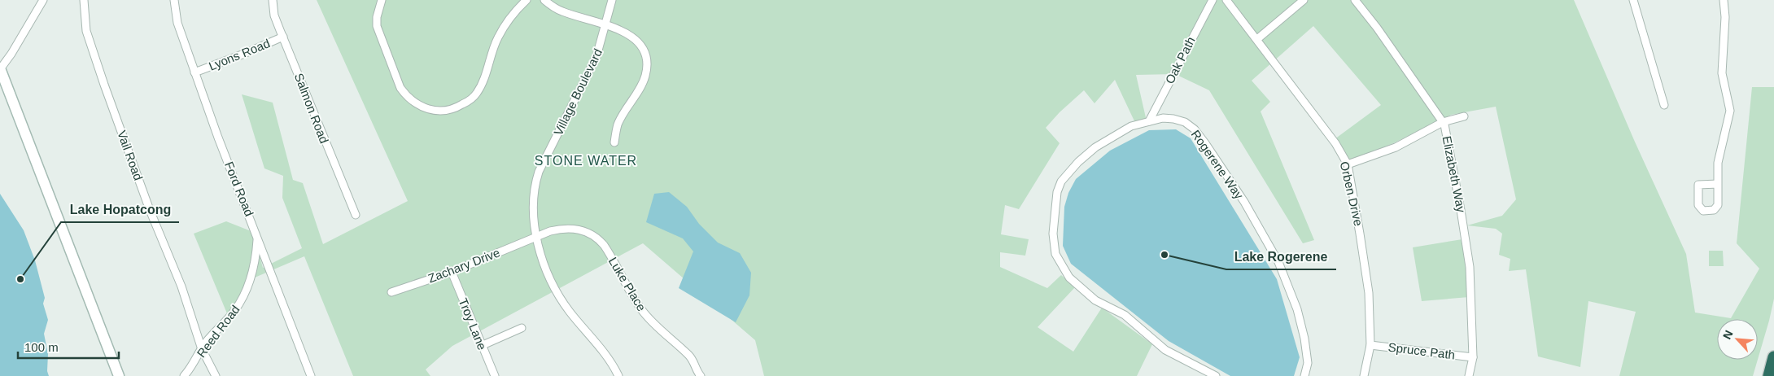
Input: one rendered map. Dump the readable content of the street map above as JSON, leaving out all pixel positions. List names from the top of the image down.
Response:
{
  "streets": {
    "street": [
      "Lyons Road",
      "Oak Path",
      "Village Boulevard",
      "Salmon Road",
      "Vail Road",
      "Rogerene Way",
      "Elizabeth Way",
      "Ford Road",
      "Orben Drive",
      "Zachary Drive",
      "Luke Place",
      "Troy Lane",
      "Reed Road",
      "Spruce Path"
    ]
  },
  "crossings": [
    ["Lyons Road", "Salmon Road"],
    ["Lyons Road", "Ford Road"],
    ["Oak Path", "Rogerene Way"],
    ["Village Boulevard", "Zachary Drive"],
    ["Village Boulevard", "Luke Place"],
    ["Vail Road", "Reed Road"],
    ["Elizabeth Way", "Spruce Path"],
    ["Ford Road", "Reed Road"],
    ["Orben Drive", "Spruce Path"],
    ["Zachary Drive", "Luke Place"],
    ["Zachary Drive", "Troy Lane"]
  ],
  "districts": ["STONE WATER"],
  "places": ["Lake Rogerene", "Lake Hopatcong"],
  "scale_bar": "100 m",
  "north": "top left"
}
